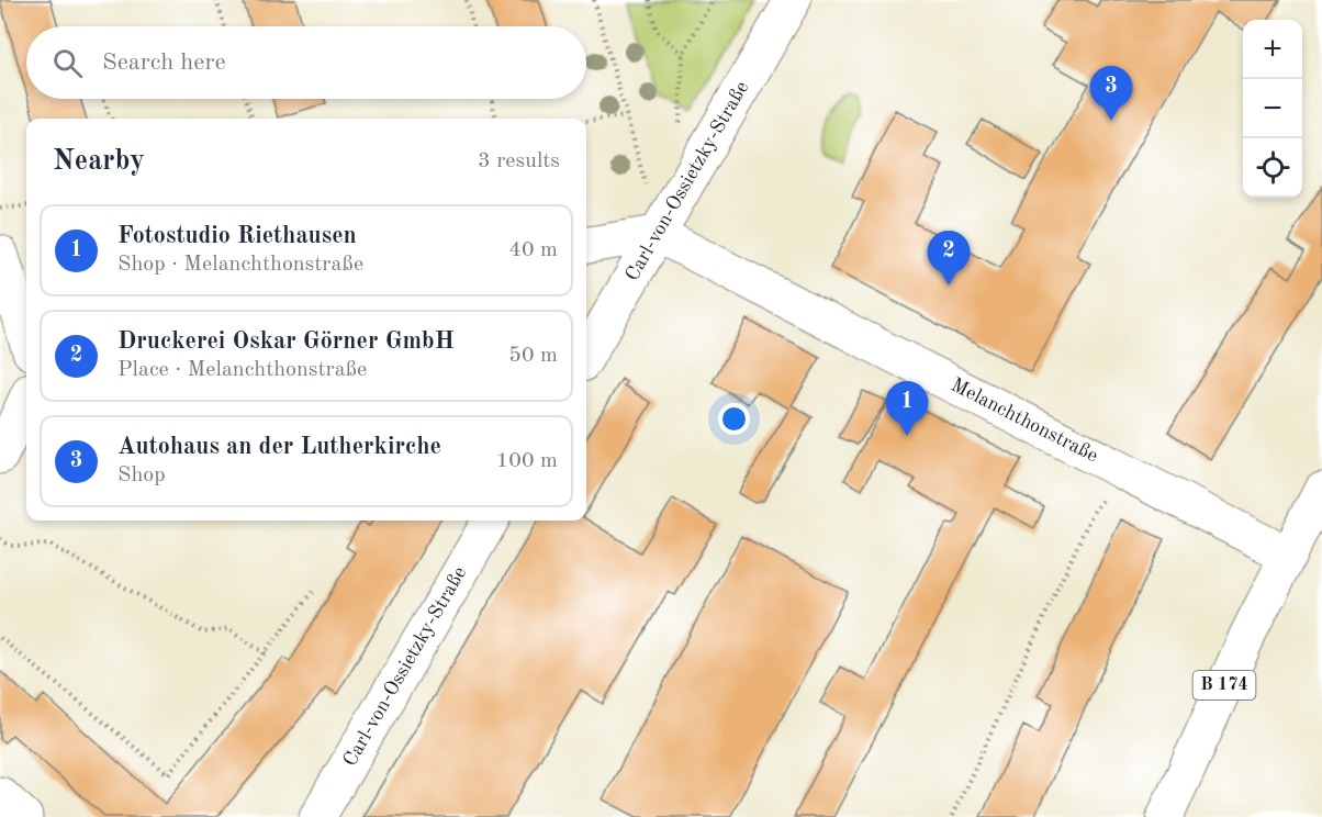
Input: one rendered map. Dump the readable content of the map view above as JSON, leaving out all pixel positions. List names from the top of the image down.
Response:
{
  "streets": {
    "street": ["Carl-von-Ossietzky-Straße", "Melanchthonstraße", "B 174"]
  },
  "crossings": [
    ["Carl-von-Ossietzky-Straße", "Melanchthonstraße"],
    ["Melanchthonstraße", "B 174"]
  ],
  "page": {
    "map_buttons": ["+", "−"],
    "search": "Search here",
    "pins": ["3", "2", "1"],
    "heading": ["Nearby", "3 results"],
    "list": [
      {
        "mark": "1",
        "name": "Fotostudio Riethausen",
        "note": "Shop · Melanchthonstraße",
        "value": "40 m"
      },
      {
        "mark": "2",
        "name": "Druckerei Oskar Görner GmbH",
        "note": "Place · Melanchthonstraße",
        "value": "50 m"
      },
      {
        "mark": "3",
        "name": "Autohaus an der Lutherkirche",
        "note": "Shop",
        "value": "100 m"
      }
    ]
  }
}
